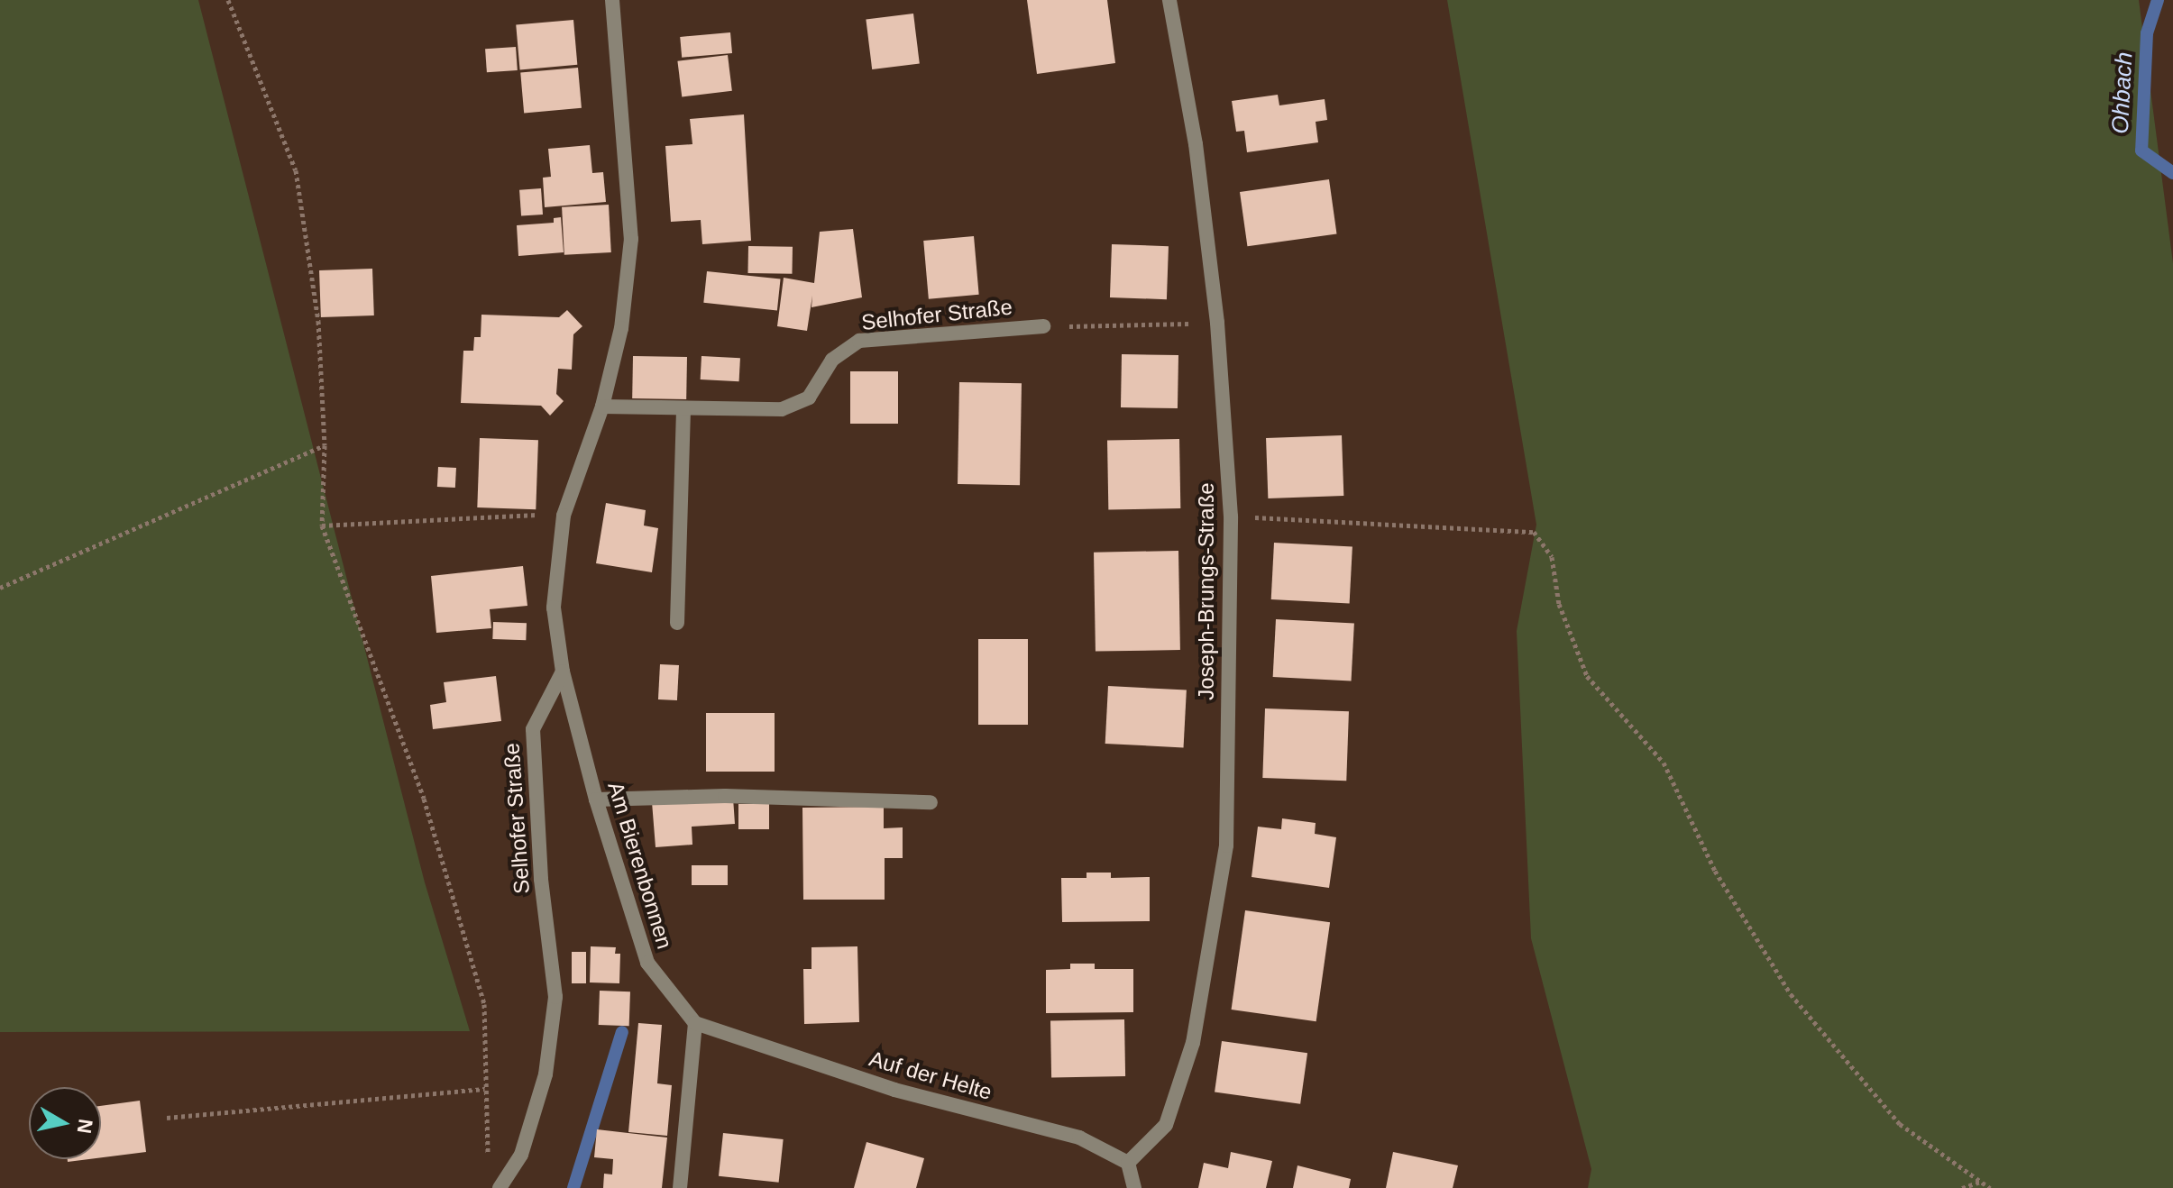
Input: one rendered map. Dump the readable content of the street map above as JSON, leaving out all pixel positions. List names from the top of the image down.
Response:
{
  "streets": {
    "street": [
      "Selhofer Straße",
      "Joseph-Brungs-Straße",
      "Am Bierenbonnen",
      "Auf der Helte"
    ]
  },
  "crossings": [
    ["Selhofer Straße", "Joseph-Brungs-Straße"],
    ["Selhofer Straße", "Am Bierenbonnen"],
    ["Joseph-Brungs-Straße", "Auf der Helte"],
    ["Am Bierenbonnen", "Auf der Helte"]
  ],
  "water": ["Ohbach"],
  "north": "right"
}
